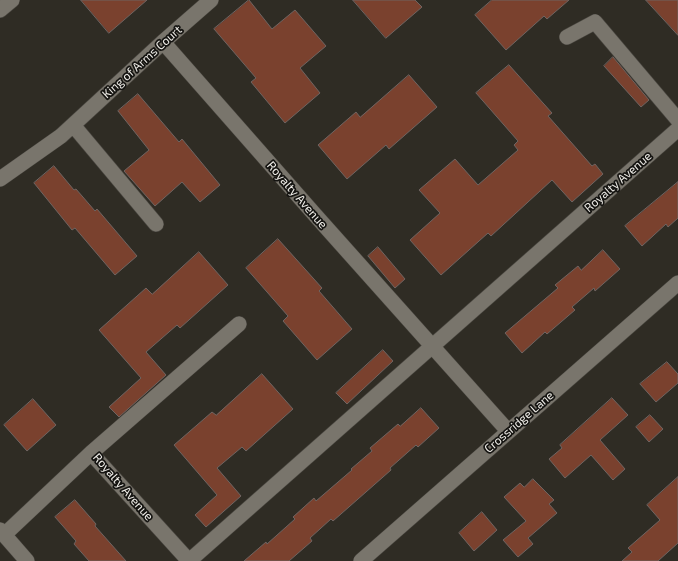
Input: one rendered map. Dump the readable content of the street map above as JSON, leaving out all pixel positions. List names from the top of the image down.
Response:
{
  "streets": {
    "street": ["King of Arms Court", "Royalty Avenue", "Crossridge Lane"]
  },
  "crossings": [
    ["King of Arms Court", "Royalty Avenue"],
    ["Royalty Avenue", "Crossridge Lane"]
  ]
}
